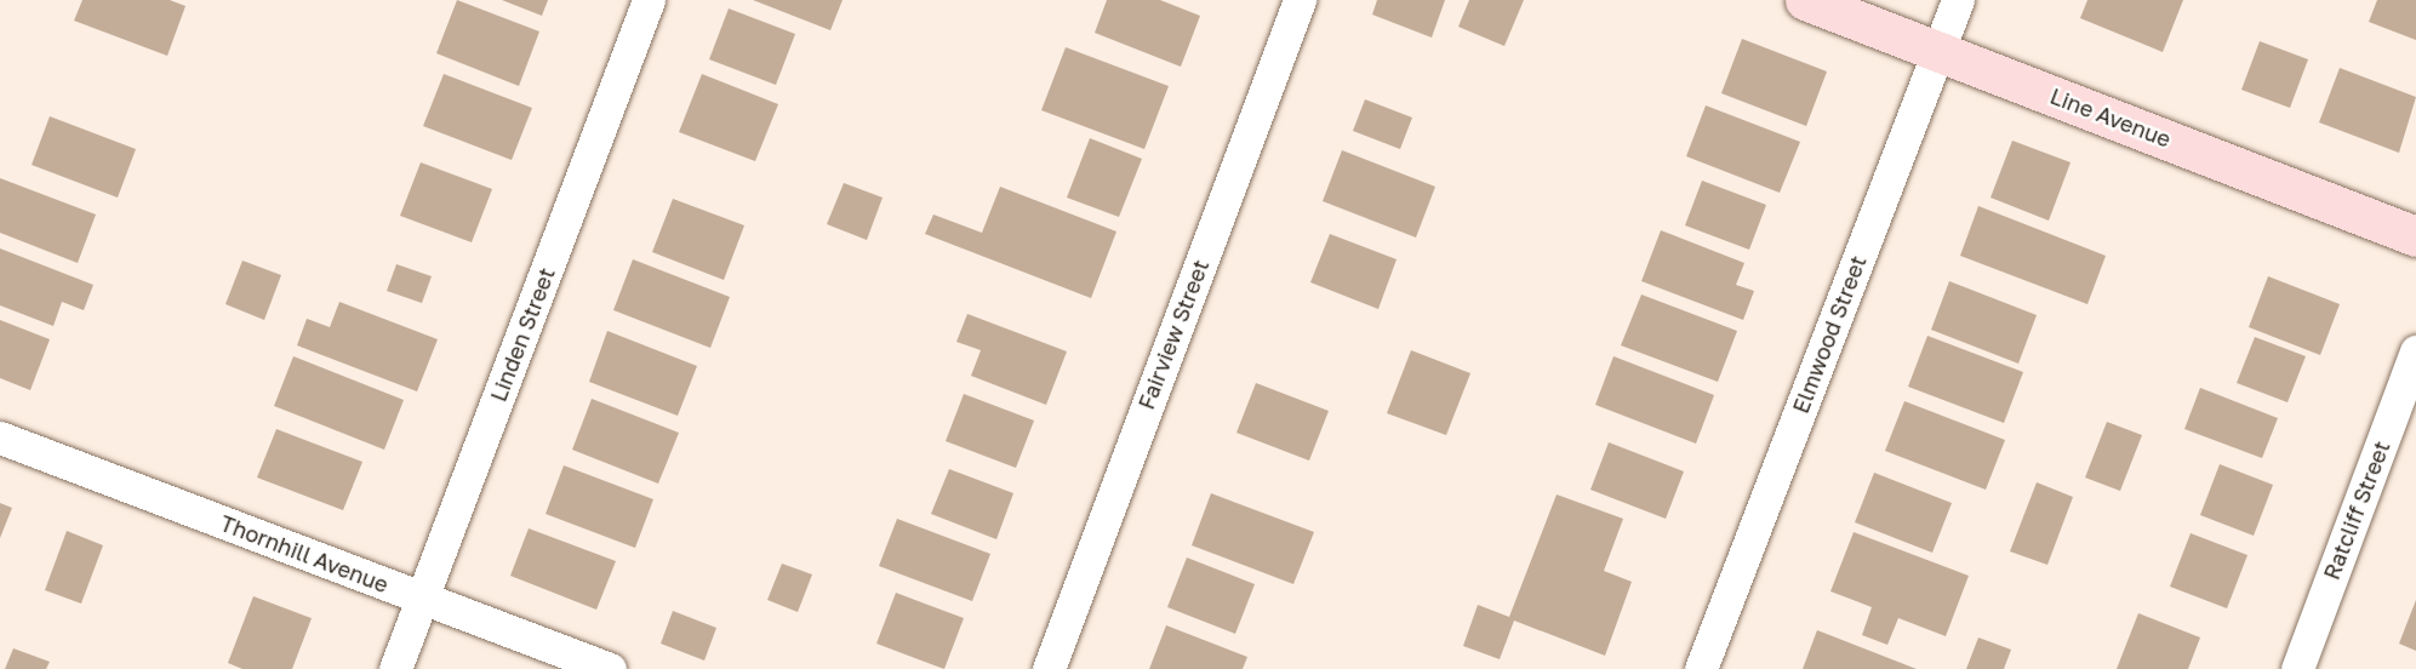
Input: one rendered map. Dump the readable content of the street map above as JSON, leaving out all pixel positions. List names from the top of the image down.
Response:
{
  "streets": {
    "main road": ["Line Avenue"],
    "street": [
      "Linden Street",
      "Fairview Street",
      "Elmwood Street",
      "Ratcliff Street",
      "Thornhill Avenue"
    ]
  },
  "crossings": [
    ["Line Avenue", "Elmwood Street"],
    ["Linden Street", "Thornhill Avenue"]
  ]
}
